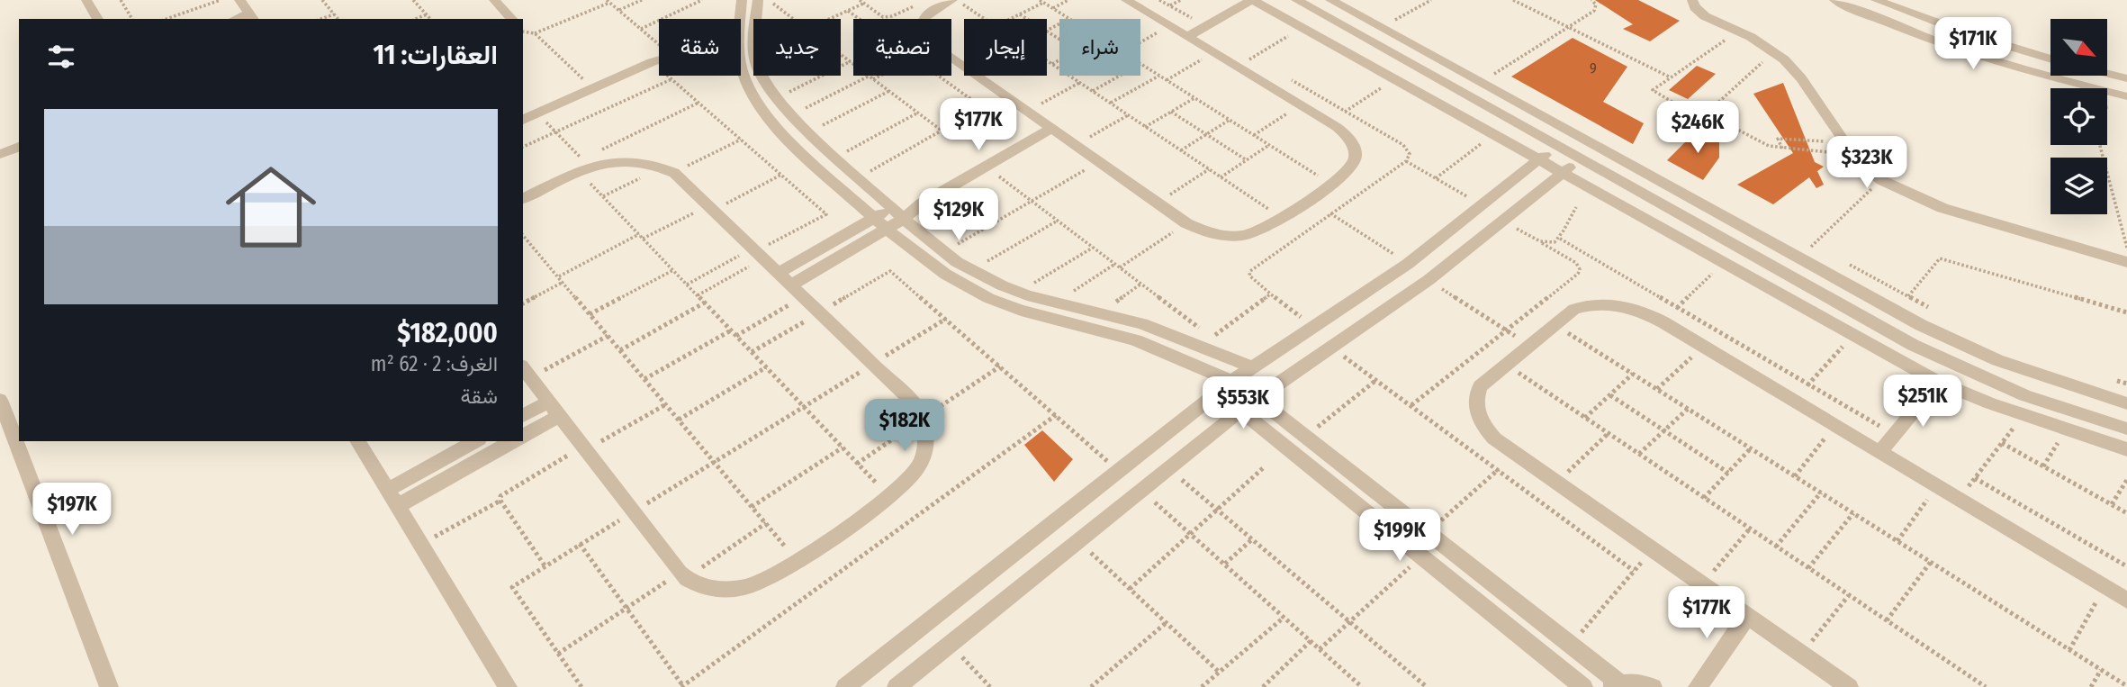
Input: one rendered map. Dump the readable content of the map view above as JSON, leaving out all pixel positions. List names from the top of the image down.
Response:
{
  "house_numbers": ["9"],
  "north": "bottom right",
  "page": {
    "price": [
      "$171K",
      "$177K",
      "$246K",
      "$323K",
      "$129K",
      "$251K",
      "$553K",
      "$182K",
      "$197K",
      "$199K",
      "$177K"
    ],
    "chip": [
      "شراء",
      "إيجار",
      "تصفية",
      "جديد",
      "شقة"
    ],
    "heading": "العقارات: 11",
    "list": [
      {
        "name": "$182,000",
        "note": "الغرف: 2 · 62 m² · شقة"
      }
    ]
  }
}
